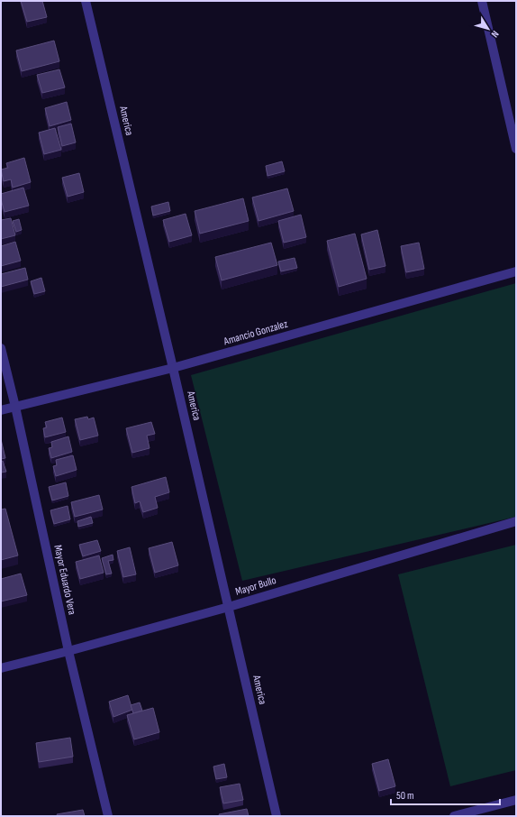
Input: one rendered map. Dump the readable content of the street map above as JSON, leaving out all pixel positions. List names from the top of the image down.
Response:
{
  "streets": {
    "street": [
      "America",
      "Amancio Gonzalez",
      "Mayor Eduardo Vera",
      "Mayor Bullo"
    ]
  },
  "crossings": [
    ["America", "Amancio Gonzalez"],
    ["America", "Mayor Bullo"],
    ["Amancio Gonzalez", "Mayor Eduardo Vera"],
    ["Mayor Eduardo Vera", "Mayor Bullo"]
  ],
  "scale_bar": "50 m",
  "north": "bottom right"
}
